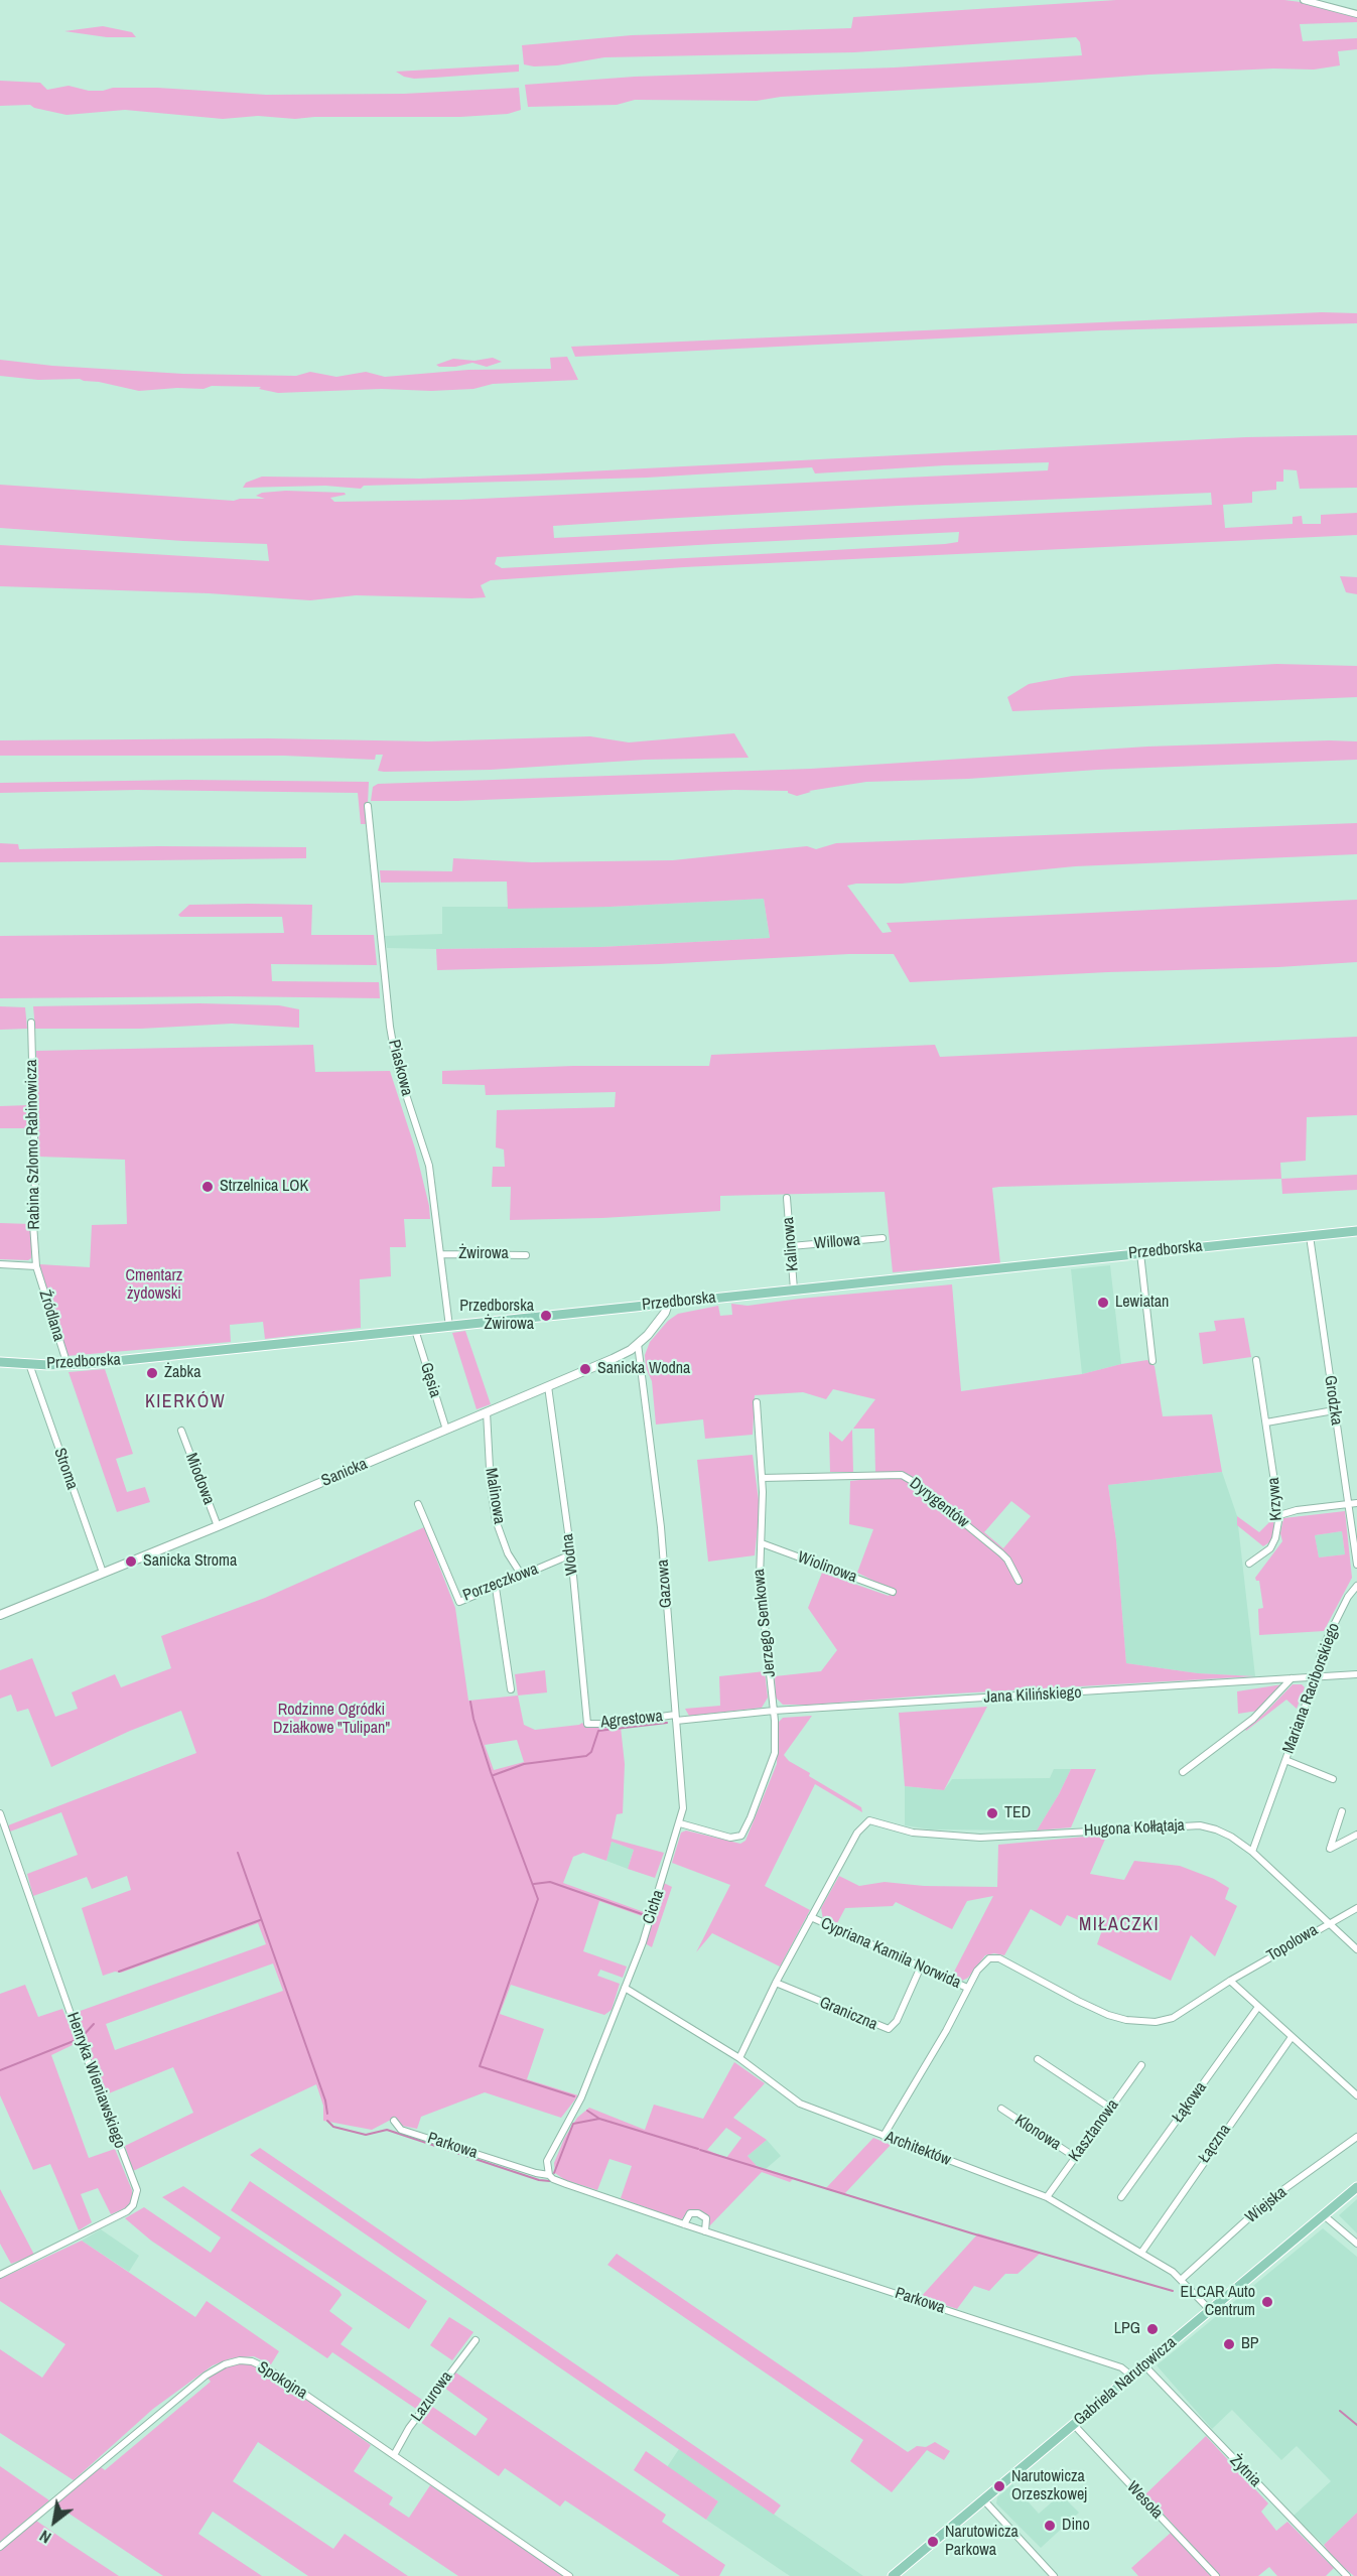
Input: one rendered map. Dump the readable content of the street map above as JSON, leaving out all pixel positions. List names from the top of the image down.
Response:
{
  "streets": {
    "main road": ["Przedborska", "Gabriela Narutowicza"],
    "street": [
      "Piaskowa",
      "Rabina Szlomo Rabinowicza",
      "Willowa",
      "Kalinowa",
      "Żwirowa",
      "Źródlana",
      "Gęsia",
      "Grodzka",
      "Stroma",
      "Sanicka",
      "Miodowa",
      "Malinowa",
      "Krzywa",
      "Dyrygentów",
      "Wodna",
      "Wiolinowa",
      "Porzeczkowa",
      "Gazowa",
      "Jerzego Semkowa",
      "Mariana Raciborskiego",
      "Jana Kilińskiego",
      "Agrestowa",
      "Hugona Kołłątaja",
      "Cicha",
      "Topolowa",
      "Cypriana Kamila Norwida",
      "Graniczna",
      "Henryka Wieniawskiego",
      "Łąkowa",
      "Kasztanowa",
      "Klonowa",
      "Łączna",
      "Parkowa",
      "Architektów",
      "Wiejska",
      "Spokojna",
      "Lazurowa",
      "Żytnia",
      "Wesoła"
    ]
  },
  "crossings": [
    ["Piaskowa", "Przedborska"],
    ["Piaskowa", "Żwirowa"],
    ["Rabina Szlomo Rabinowicza", "Źródlana"],
    ["Willowa", "Kalinowa"],
    ["Kalinowa", "Przedborska"],
    ["Przedborska", "Źródlana"],
    ["Przedborska", "Gęsia"],
    ["Przedborska", "Grodzka"],
    ["Przedborska", "Stroma"],
    ["Przedborska", "Sanicka"],
    ["Gęsia", "Sanicka"],
    ["Stroma", "Sanicka"],
    ["Sanicka", "Miodowa"],
    ["Sanicka", "Malinowa"],
    ["Sanicka", "Wodna"],
    ["Sanicka", "Gazowa"],
    ["Malinowa", "Porzeczkowa"],
    ["Dyrygentów", "Jerzego Semkowa"],
    ["Wodna", "Porzeczkowa"],
    ["Wodna", "Agrestowa"],
    ["Wiolinowa", "Jerzego Semkowa"],
    ["Gazowa", "Agrestowa"],
    ["Gazowa", "Cicha"],
    ["Jerzego Semkowa", "Jana Kilińskiego"],
    ["Mariana Raciborskiego", "Jana Kilińskiego"],
    ["Mariana Raciborskiego", "Hugona Kołłątaja"],
    ["Hugona Kołłątaja", "Topolowa"],
    ["Hugona Kołłątaja", "Cypriana Kamila Norwida"],
    ["Cicha", "Parkowa"],
    ["Cicha", "Architektów"],
    ["Topolowa", "Cypriana Kamila Norwida"],
    ["Cypriana Kamila Norwida", "Graniczna"],
    ["Kasztanowa", "Klonowa"],
    ["Kasztanowa", "Architektów"],
    ["Łączna", "Architektów"],
    ["Parkowa", "Gabriela Narutowicza"],
    ["Architektów", "Wiejska"],
    ["Architektów", "Gabriela Narutowicza"],
    ["Spokojna", "Lazurowa"],
    ["Gabriela Narutowicza", "Żytnia"],
    ["Gabriela Narutowicza", "Wesoła"]
  ],
  "districts": ["KIERKÓW", "MIŁACZKI"],
  "parks": ["Cmentarz żydowski", "Rodzinne Ogródki Działkowe \"Tulipan\""],
  "places": [
    "Strzelnica LOK",
    "Lewiatan",
    "Przedborska Żwirowa",
    "Sanicka Wodna",
    "Żabka",
    "Sanicka Stroma",
    "TED",
    "ELCAR Auto Centrum",
    "LPG",
    "BP",
    "Narutowicza Orzeszkowej",
    "Dino",
    "Narutowicza Parkowa"
  ],
  "north": "bottom left"
}
